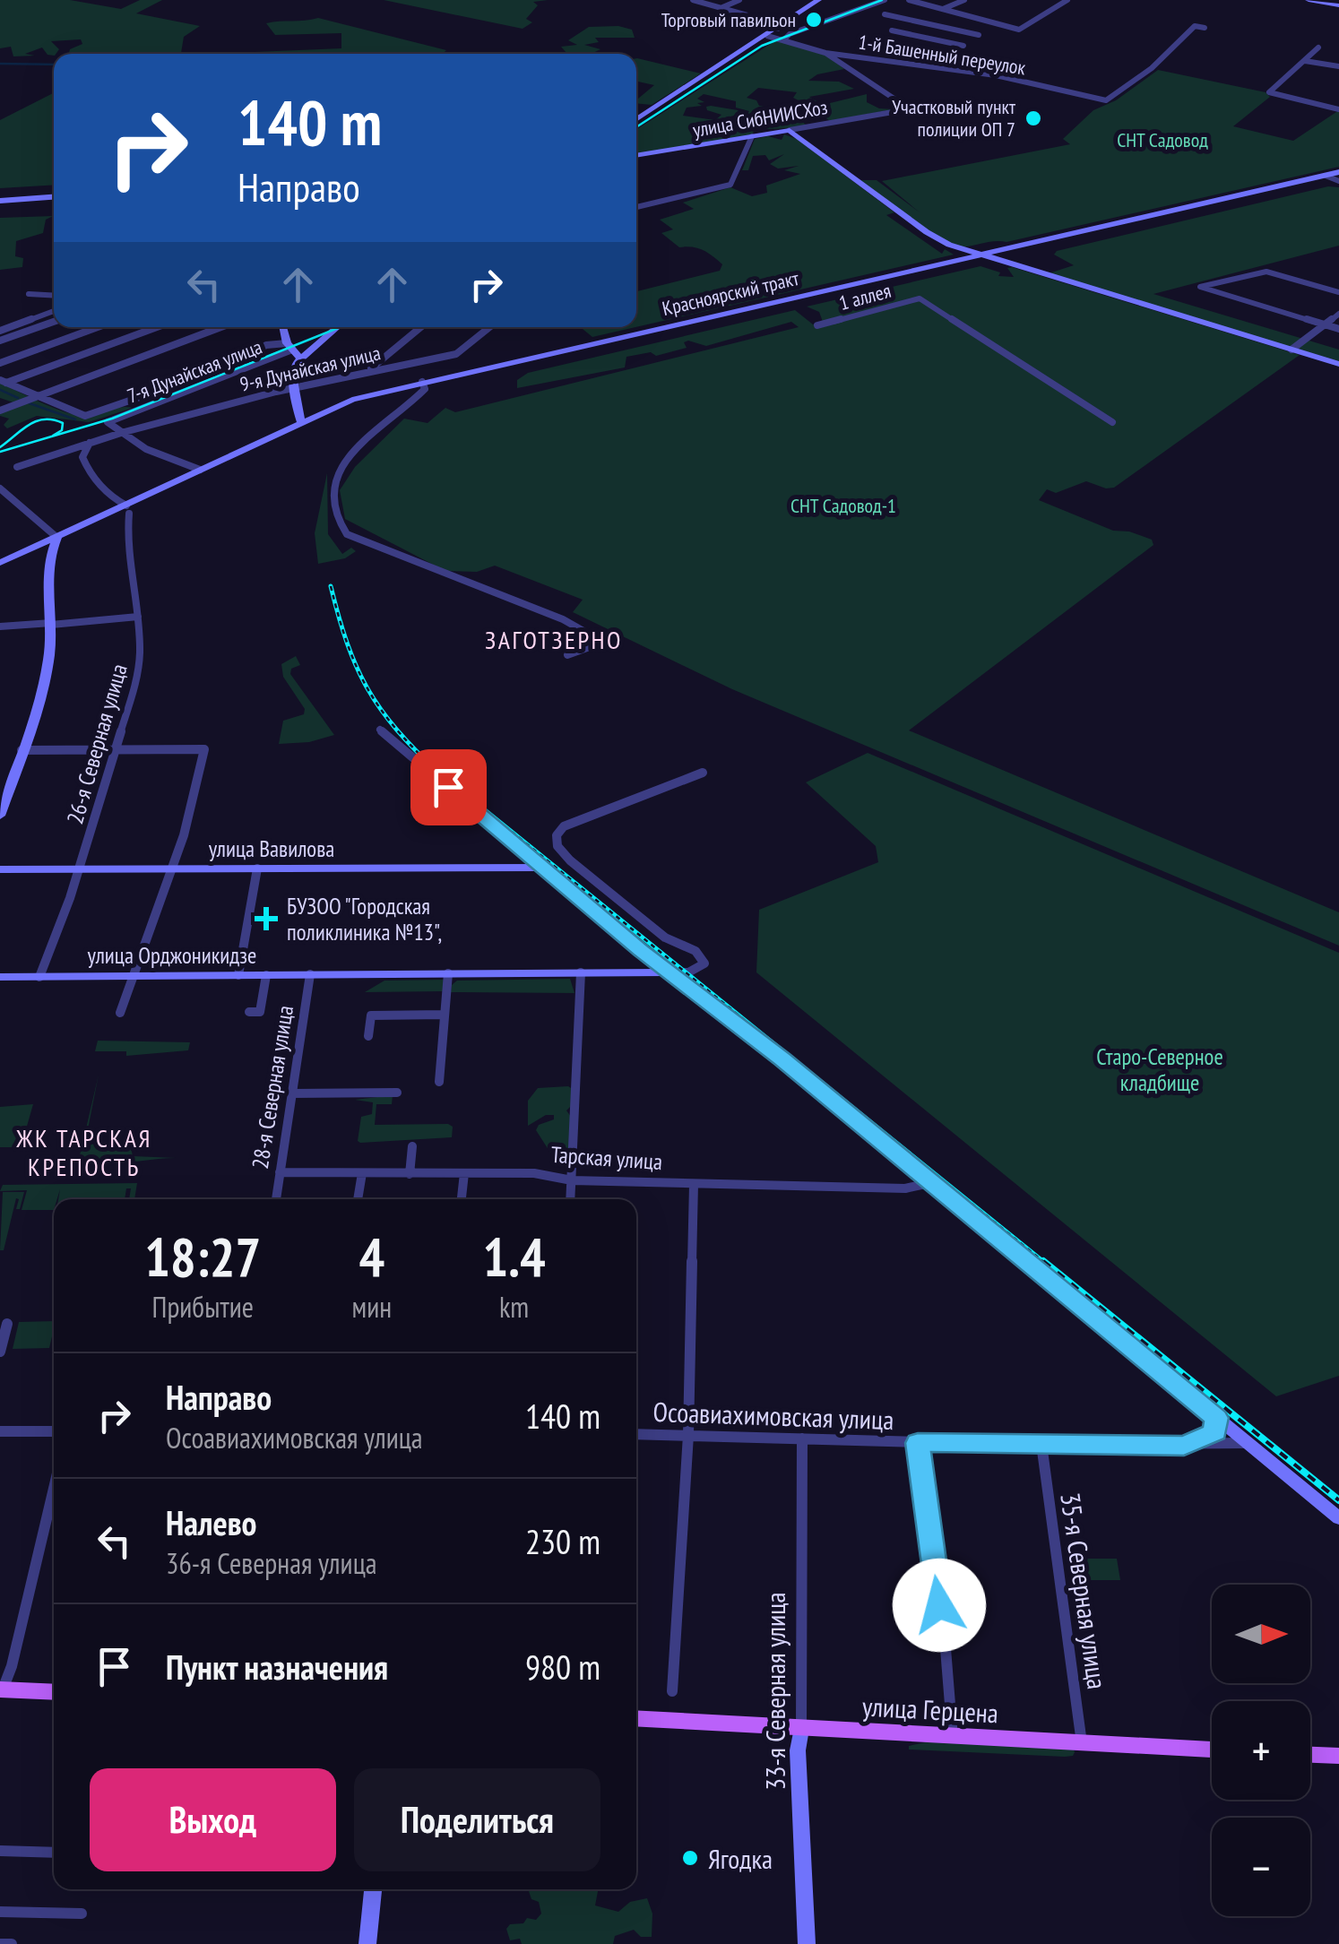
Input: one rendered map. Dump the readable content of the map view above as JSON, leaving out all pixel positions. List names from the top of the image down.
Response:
{
  "streets": {
    "main road": [
      "улица СибНИИСХоз",
      "Красноярский тракт",
      "улица Вавилова",
      "улица Орджоникидзе",
      "33-я Северная улица",
      "улица Герцена"
    ],
    "street": [
      "1-й Башенный переулок",
      "1 аллея",
      "9-я Дунайская улица",
      "7-я Дунайская улица",
      "26-я Северная улица",
      "28-я Северная улица",
      "Тарская улица",
      "Осоавиахимовская улица",
      "35-я Северная улица"
    ]
  },
  "crossings": [
    ["1-й Башенный переулок", "улица СибНИИСХоз"],
    ["Красноярский тракт", "26-я Северная улица"],
    ["9-я Дунайская улица", "7-я Дунайская улица"],
    ["26-я Северная улица", "улица Вавилова"],
    ["26-я Северная улица", "улица Орджоникидзе"],
    ["улица Орджоникидзе", "28-я Северная улица"],
    ["28-я Северная улица", "Тарская улица"],
    ["Осоавиахимовская улица", "35-я Северная улица"],
    ["Осоавиахимовская улица", "33-я Северная улица"],
    ["35-я Северная улица", "улица Герцена"],
    ["33-я Северная улица", "улица Герцена"]
  ],
  "districts": ["ЗАГОТЗЕРНО", "ЖК ТАРСКАЯ КРЕПОСТЬ"],
  "parks": ["СНТ Садовод", "СНТ Садовод-1", "Старо-Северное кладбище"],
  "places": {
    "other": ["Торговый павильон", "Участковый пункт полиции ОП 7", "Ягодка"],
    "health": ["БУЗОО \"Городская поликлиника №13\","]
  },
  "north": "right",
  "page": {
    "turn": ["140 m", "Направо"],
    "eta": [
      "18:27",
      "Прибытие",
      "4",
      "мин",
      "1.4",
      "km"
    ],
    "list": [
      {
        "name": "Направо",
        "note": "Осоавиахимовская улица",
        "value": "140 m"
      },
      {
        "name": "Налево",
        "note": "36-я Северная улица",
        "value": "230 m"
      },
      {
        "name": "Пункт назначения",
        "value": "980 m"
      }
    ],
    "map_buttons": ["+", "−"],
    "buttons": ["Выход", "Поделиться"]
  }
}
